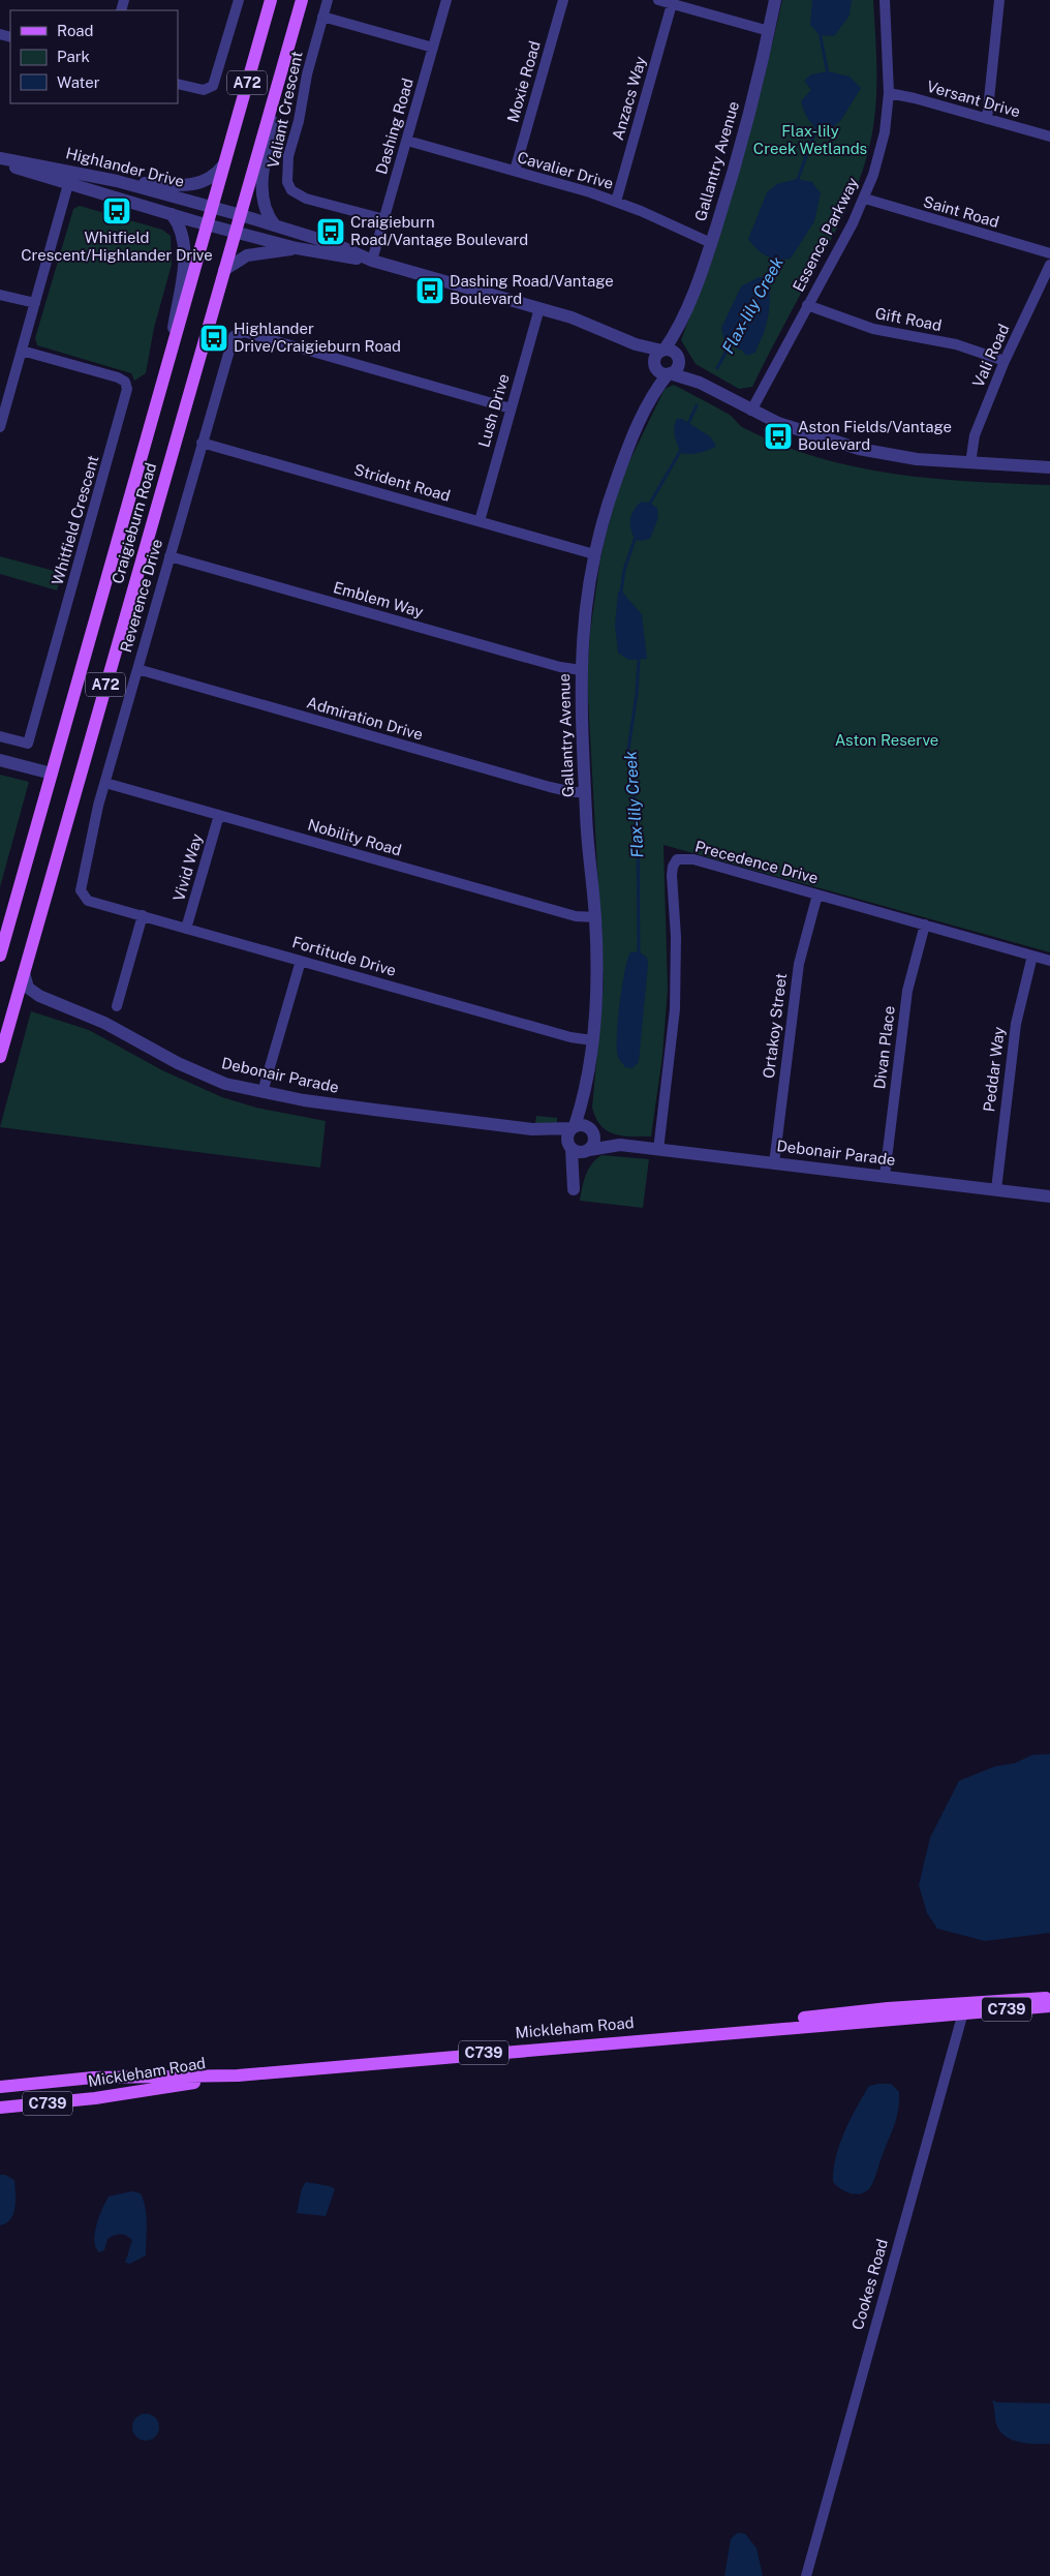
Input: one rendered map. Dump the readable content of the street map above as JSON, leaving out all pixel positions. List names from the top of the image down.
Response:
{
  "streets": {
    "main road": [
      "A72",
      "Craigieburn Road",
      "C739",
      "Mickleham Road"
    ],
    "street": [
      "Moxie Road",
      "Anzacs Way",
      "Versant Drive",
      "Valiant Crescent",
      "Dashing Road",
      "Gallantry Avenue",
      "Highlander Drive",
      "Cavalier Drive",
      "Saint Road",
      "Essence Parkway",
      "Gift Road",
      "Vali Road",
      "Lush Drive",
      "Strident Road",
      "Whitfield Crescent",
      "Reverence Drive",
      "Emblem Way",
      "Admiration Drive",
      "Nobility Road",
      "Precedence Drive",
      "Vivid Way",
      "Fortitude Drive",
      "Ortakoy Street",
      "Divan Place",
      "Peddar Way",
      "Debonair Parade",
      "Cookes Road"
    ]
  },
  "crossings": [
    ["Moxie Road", "Cavalier Drive"],
    ["Anzacs Way", "Cavalier Drive"],
    ["Versant Drive", "Essence Parkway"],
    ["Valiant Crescent", "Dashing Road"],
    ["Dashing Road", "Highlander Drive"],
    ["Dashing Road", "Cavalier Drive"],
    ["Gallantry Avenue", "Cavalier Drive"],
    ["Gallantry Avenue", "Strident Road"],
    ["Gallantry Avenue", "Emblem Way"],
    ["Gallantry Avenue", "Admiration Drive"],
    ["Gallantry Avenue", "Nobility Road"],
    ["Gallantry Avenue", "Fortitude Drive"],
    ["Gallantry Avenue", "Debonair Parade"],
    ["Highlander Drive", "Craigieburn Road"],
    ["Saint Road", "Essence Parkway"],
    ["Essence Parkway", "Gift Road"],
    ["Gift Road", "Vali Road"],
    ["Lush Drive", "Strident Road"],
    ["Lush Drive", "Reverence Drive"],
    ["Strident Road", "Reverence Drive"],
    ["Reverence Drive", "Emblem Way"],
    ["Reverence Drive", "Admiration Drive"],
    ["Reverence Drive", "Nobility Road"],
    ["Reverence Drive", "Fortitude Drive"],
    ["Nobility Road", "Vivid Way"],
    ["Precedence Drive", "Ortakoy Street"],
    ["Precedence Drive", "Divan Place"],
    ["Precedence Drive", "Peddar Way"],
    ["Precedence Drive", "Debonair Parade"],
    ["Vivid Way", "Fortitude Drive"],
    ["Ortakoy Street", "Debonair Parade"],
    ["Divan Place", "Debonair Parade"],
    ["Peddar Way", "Debonair Parade"],
    ["Mickleham Road", "Cookes Road"]
  ],
  "water": ["Flax-lily Creek"],
  "parks": ["Flax-lily Creek Wetlands", "Aston Reserve"],
  "places": {
    "bus stop": [
      "Whitfield Crescent/Highlander Drive",
      "Craigieburn Road/Vantage Boulevard",
      "Dashing Road/Vantage Boulevard",
      "Highlander Drive/Craigieburn Road",
      "Aston Fields/Vantage Boulevard"
    ]
  },
  "legend": ["Road", "Park", "Water"]
}
